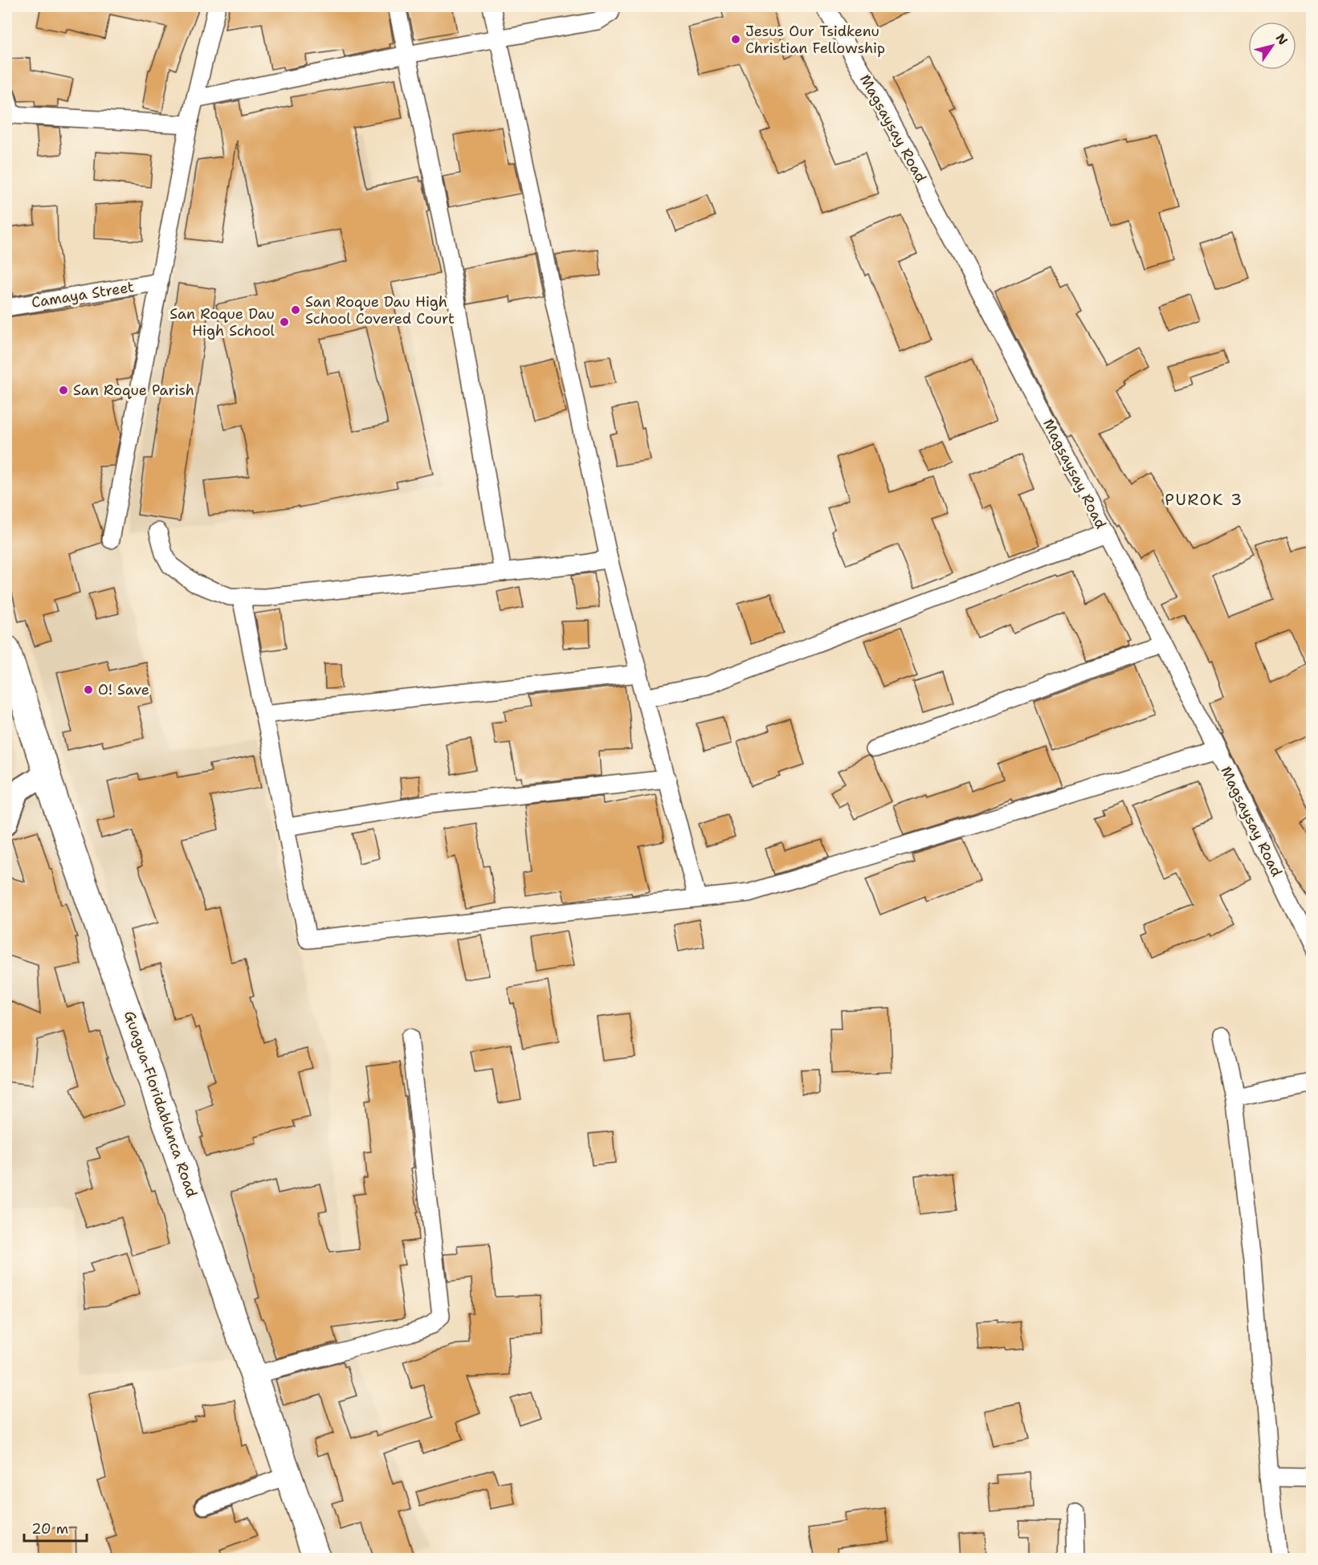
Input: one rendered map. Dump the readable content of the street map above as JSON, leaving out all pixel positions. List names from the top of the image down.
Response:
{
  "streets": {
    "main road": ["Guagua-Floridablanca Road"],
    "street": ["Magsaysay Road", "Camaya Street"]
  },
  "districts": ["PUROK 3"],
  "places": [
    "Jesus Our Tsidkenu Christian Fellowship",
    "San Roque Dau High School Covered Court",
    "San Roque Dau High School",
    "San Roque Parish",
    "O! Save"
  ],
  "scale_bar": "20 m",
  "north": "top right"
}
